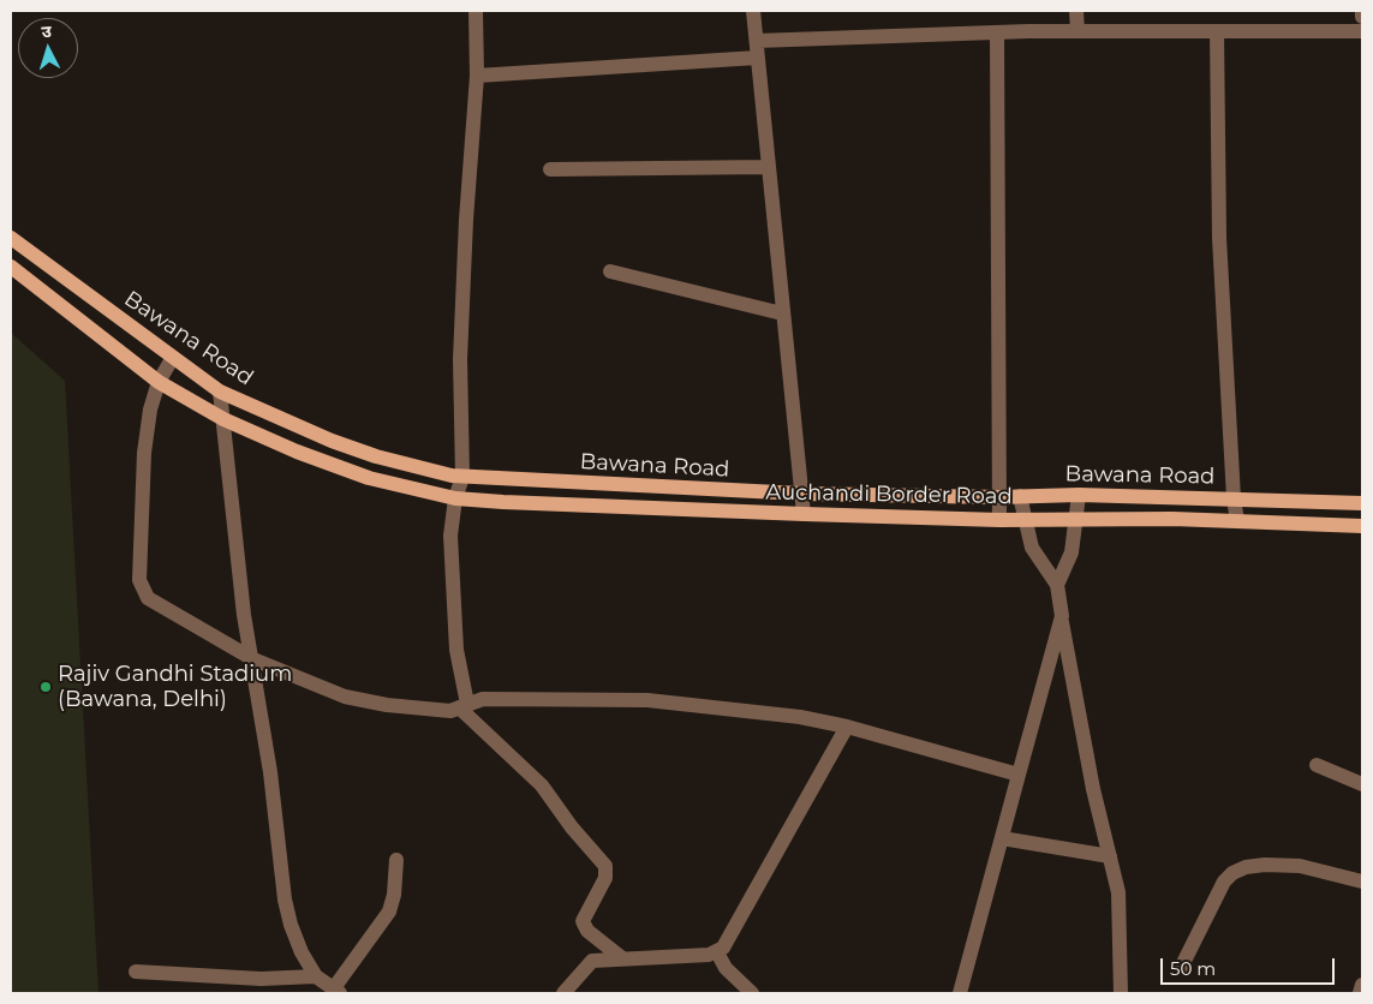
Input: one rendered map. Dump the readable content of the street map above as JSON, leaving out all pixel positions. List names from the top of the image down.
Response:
{
  "streets": {
    "main road": ["Bawana Road", "Auchandi Border Road"]
  },
  "places": ["Rajiv Gandhi Stadium (Bawana, Delhi)"],
  "scale_bar": "50 m",
  "north": "top"
}
